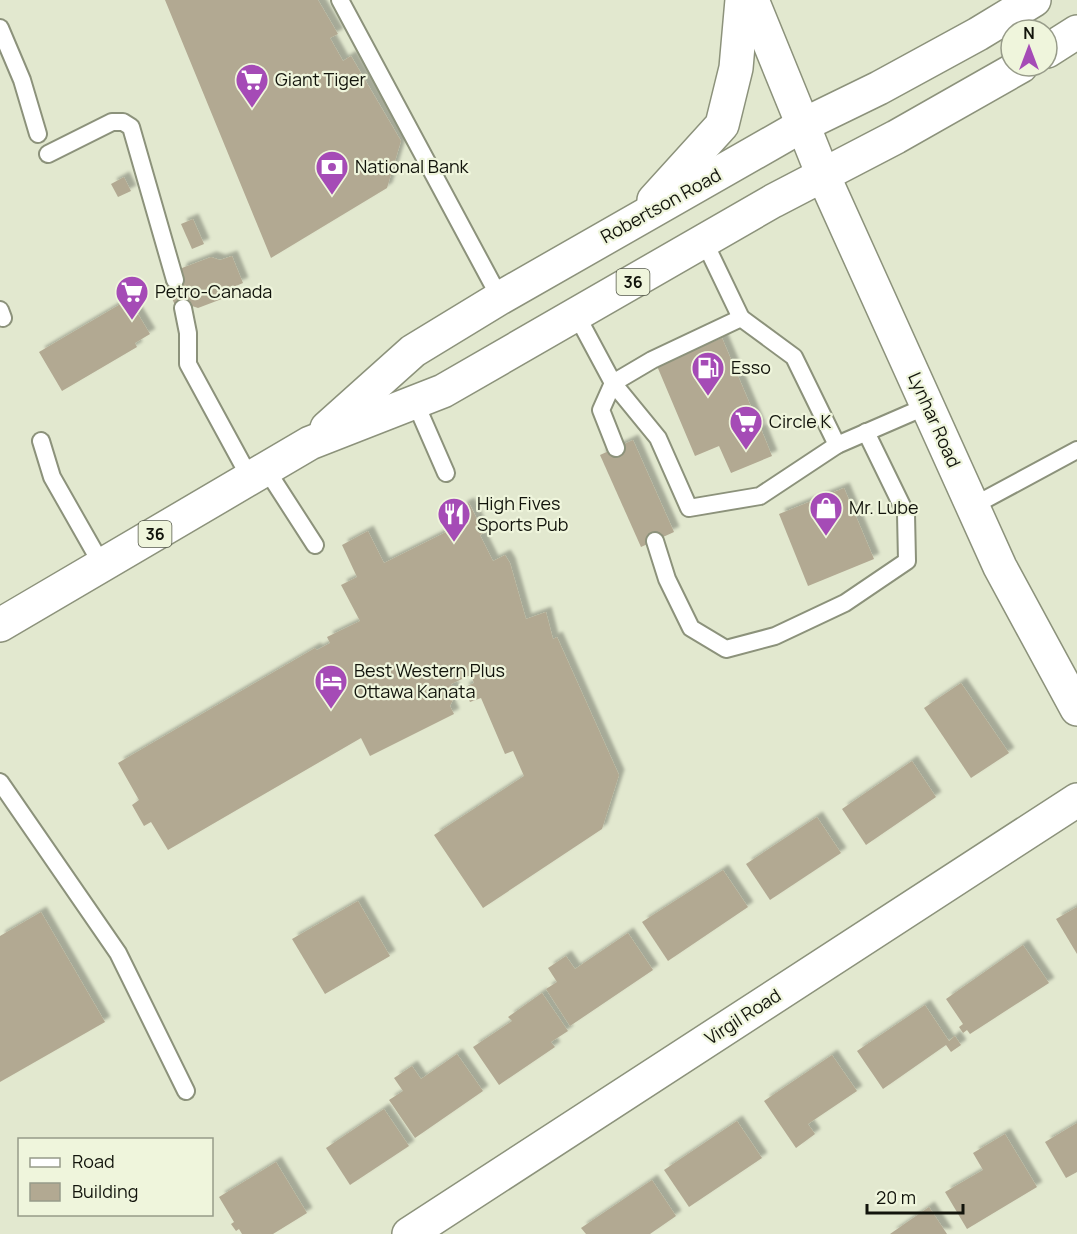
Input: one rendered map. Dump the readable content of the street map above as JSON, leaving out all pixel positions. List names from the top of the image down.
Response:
{
  "streets": {
    "main road": [
      "Robertson Road",
      "36",
      "Lynhar Road",
      "Virgil Road"
    ]
  },
  "crossings": [
    ["Robertson Road", "Lynhar Road"]
  ],
  "places": {
    "supermarket": ["Giant Tiger", "Petro-Canada", "Circle K"],
    "bank": ["National Bank"],
    "fuel station": ["Esso"],
    "shop": ["Mr. Lube"],
    "restaurant": ["High Fives Sports Pub"],
    "hotel": ["Best Western Plus Ottawa Kanata"]
  },
  "legend": ["Road", "Building"],
  "scale_bar": "20 m",
  "north": "top"
}
